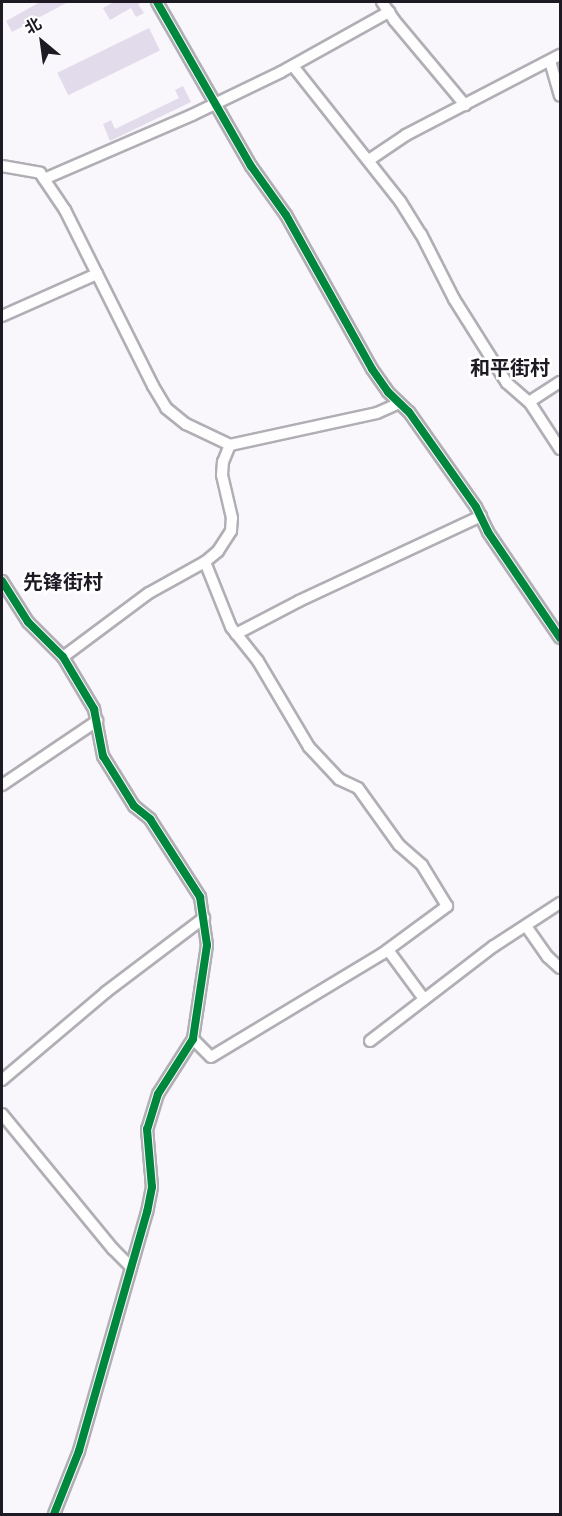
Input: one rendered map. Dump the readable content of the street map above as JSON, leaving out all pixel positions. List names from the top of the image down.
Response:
{
  "districts": ["和平街村", "先锋街村"],
  "north": "top left"
}
